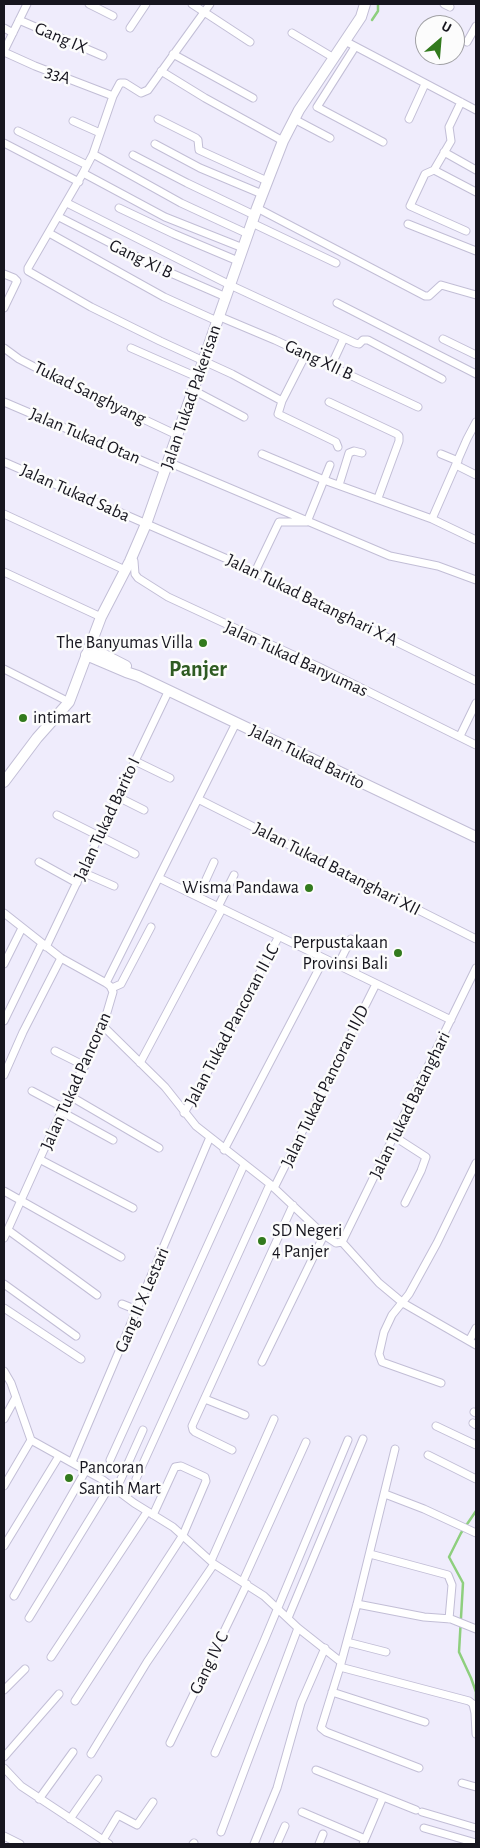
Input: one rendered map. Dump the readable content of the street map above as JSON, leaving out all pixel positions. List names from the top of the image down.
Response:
{
  "streets": {
    "street": [
      "Gang IX",
      "33A",
      "Gang XI B",
      "Gang XII B",
      "Tukad Sanghyang",
      "Jalan Tukad Pakerisan",
      "Jalan Tukad Otan",
      "Jalan Tukad Saba",
      "Jalan Tukad Batanghari X A",
      "Jalan Tukad Banyumas",
      "Jalan Tukad Barito",
      "Jalan Tukad Barito I",
      "Jalan Tukad Batanghari XII",
      "Jalan Tukad Pancoran II LC",
      "Jalan Tukad Pancoran",
      "Jalan Tukad Pancoran II/D",
      "Jalan Tukad Batanghari",
      "Gang II X Lestari",
      "Gang IV C"
    ]
  },
  "crossings": [
    ["Gang XI B", "Jalan Tukad Pakerisan"],
    ["Gang XII B", "Jalan Tukad Pakerisan"],
    ["Tukad Sanghyang", "Jalan Tukad Pakerisan"],
    ["Jalan Tukad Pakerisan", "Jalan Tukad Otan"],
    ["Jalan Tukad Pakerisan", "Jalan Tukad Saba"],
    ["Jalan Tukad Pakerisan", "Jalan Tukad Batanghari X A"],
    ["Jalan Tukad Pakerisan", "Jalan Tukad Banyumas"],
    ["Jalan Tukad Pakerisan", "Jalan Tukad Barito"],
    ["Jalan Tukad Saba", "Jalan Tukad Batanghari X A"],
    ["Jalan Tukad Barito", "Jalan Tukad Barito I"],
    ["Jalan Tukad Barito", "Jalan Tukad Pancoran"],
    ["Jalan Tukad Batanghari XII", "Jalan Tukad Pancoran"]
  ],
  "districts": ["Panjer"],
  "places": [
    "The Banyumas Villa",
    "intimart",
    "Wisma Pandawa",
    "Perpustakaan Provinsi Bali",
    "SD Negeri 4 Panjer",
    "Pancoran Santih Mart"
  ],
  "north": "top right"
}
